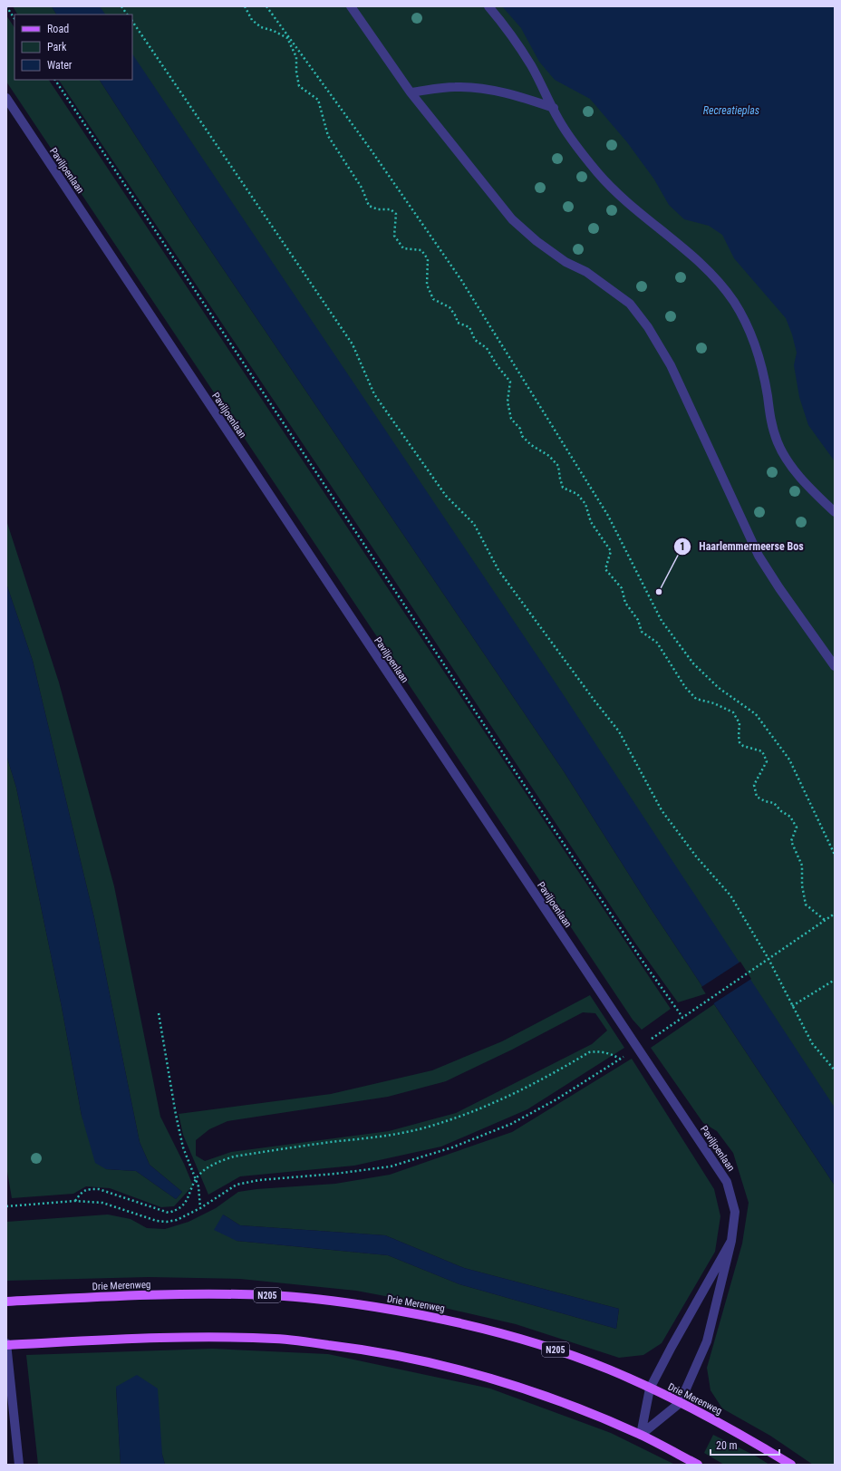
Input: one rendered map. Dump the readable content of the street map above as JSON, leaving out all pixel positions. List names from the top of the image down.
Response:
{
  "streets": {
    "main road": ["Drie Merenweg", "N205"],
    "street": ["Paviljoenlaan"]
  },
  "crossings": [
    ["Paviljoenlaan", "Drie Merenweg"]
  ],
  "water": ["Recreatieplas"],
  "places": ["Haarlemmermeerse Bos"],
  "legend": ["Road", "Park", "Water"],
  "scale_bar": "20 m"
}
